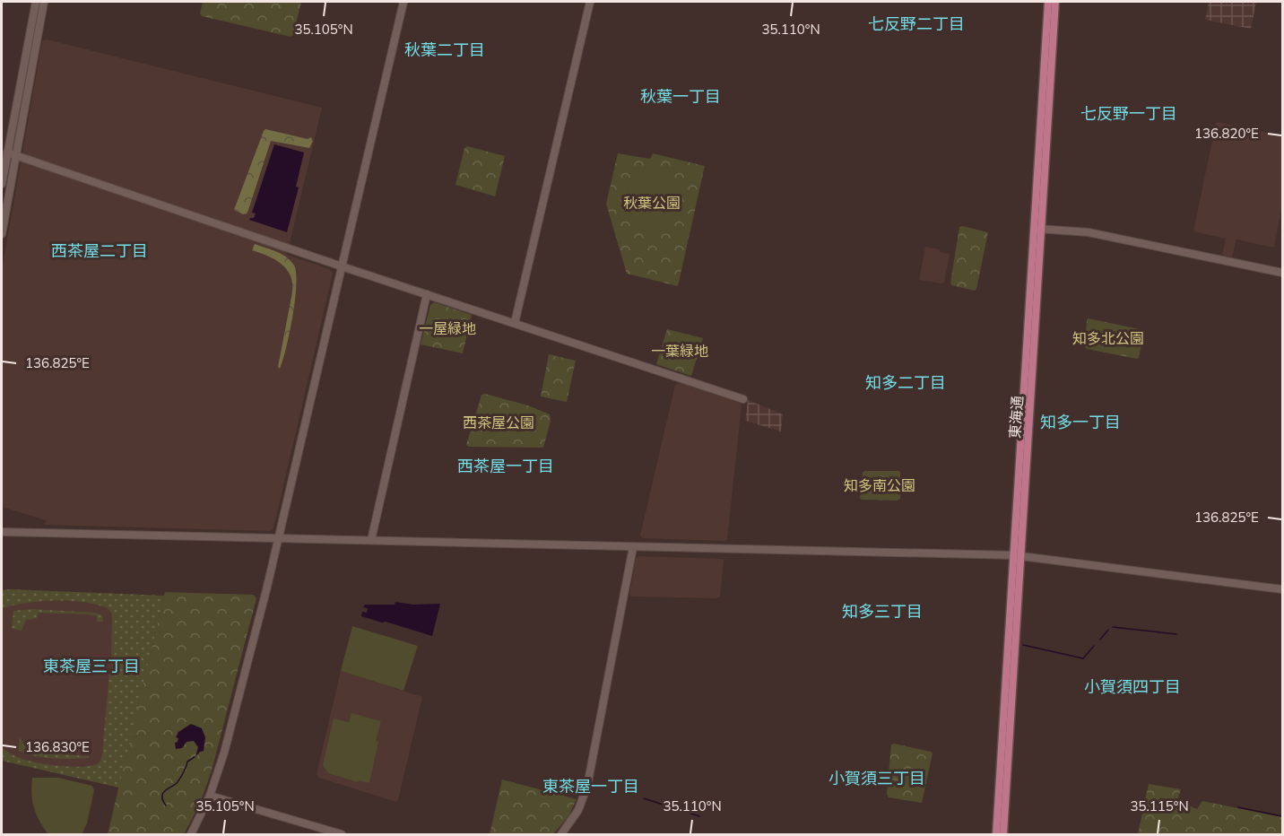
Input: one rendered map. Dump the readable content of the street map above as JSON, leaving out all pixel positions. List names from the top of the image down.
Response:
{
  "streets": {
    "main road": ["東海通"]
  },
  "districts": [
    "七反野二丁目",
    "秋葉二丁目",
    "秋葉一丁目",
    "七反野一丁目",
    "西茶屋二丁目",
    "知多二丁目",
    "知多一丁目",
    "西茶屋一丁目",
    "知多三丁目",
    "東茶屋三丁目",
    "小賀須四丁目",
    "小賀須三丁目",
    "東茶屋一丁目"
  ],
  "parks": [
    "秋葉公園",
    "一屋緑地",
    "知多北公園",
    "一葉緑地",
    "西茶屋公園",
    "知多南公園"
  ],
  "coordinates": [
    "35.105°N",
    "35.110°N",
    "136.820°E",
    "136.825°E",
    "136.830°E",
    "35.115°N"
  ]
}
